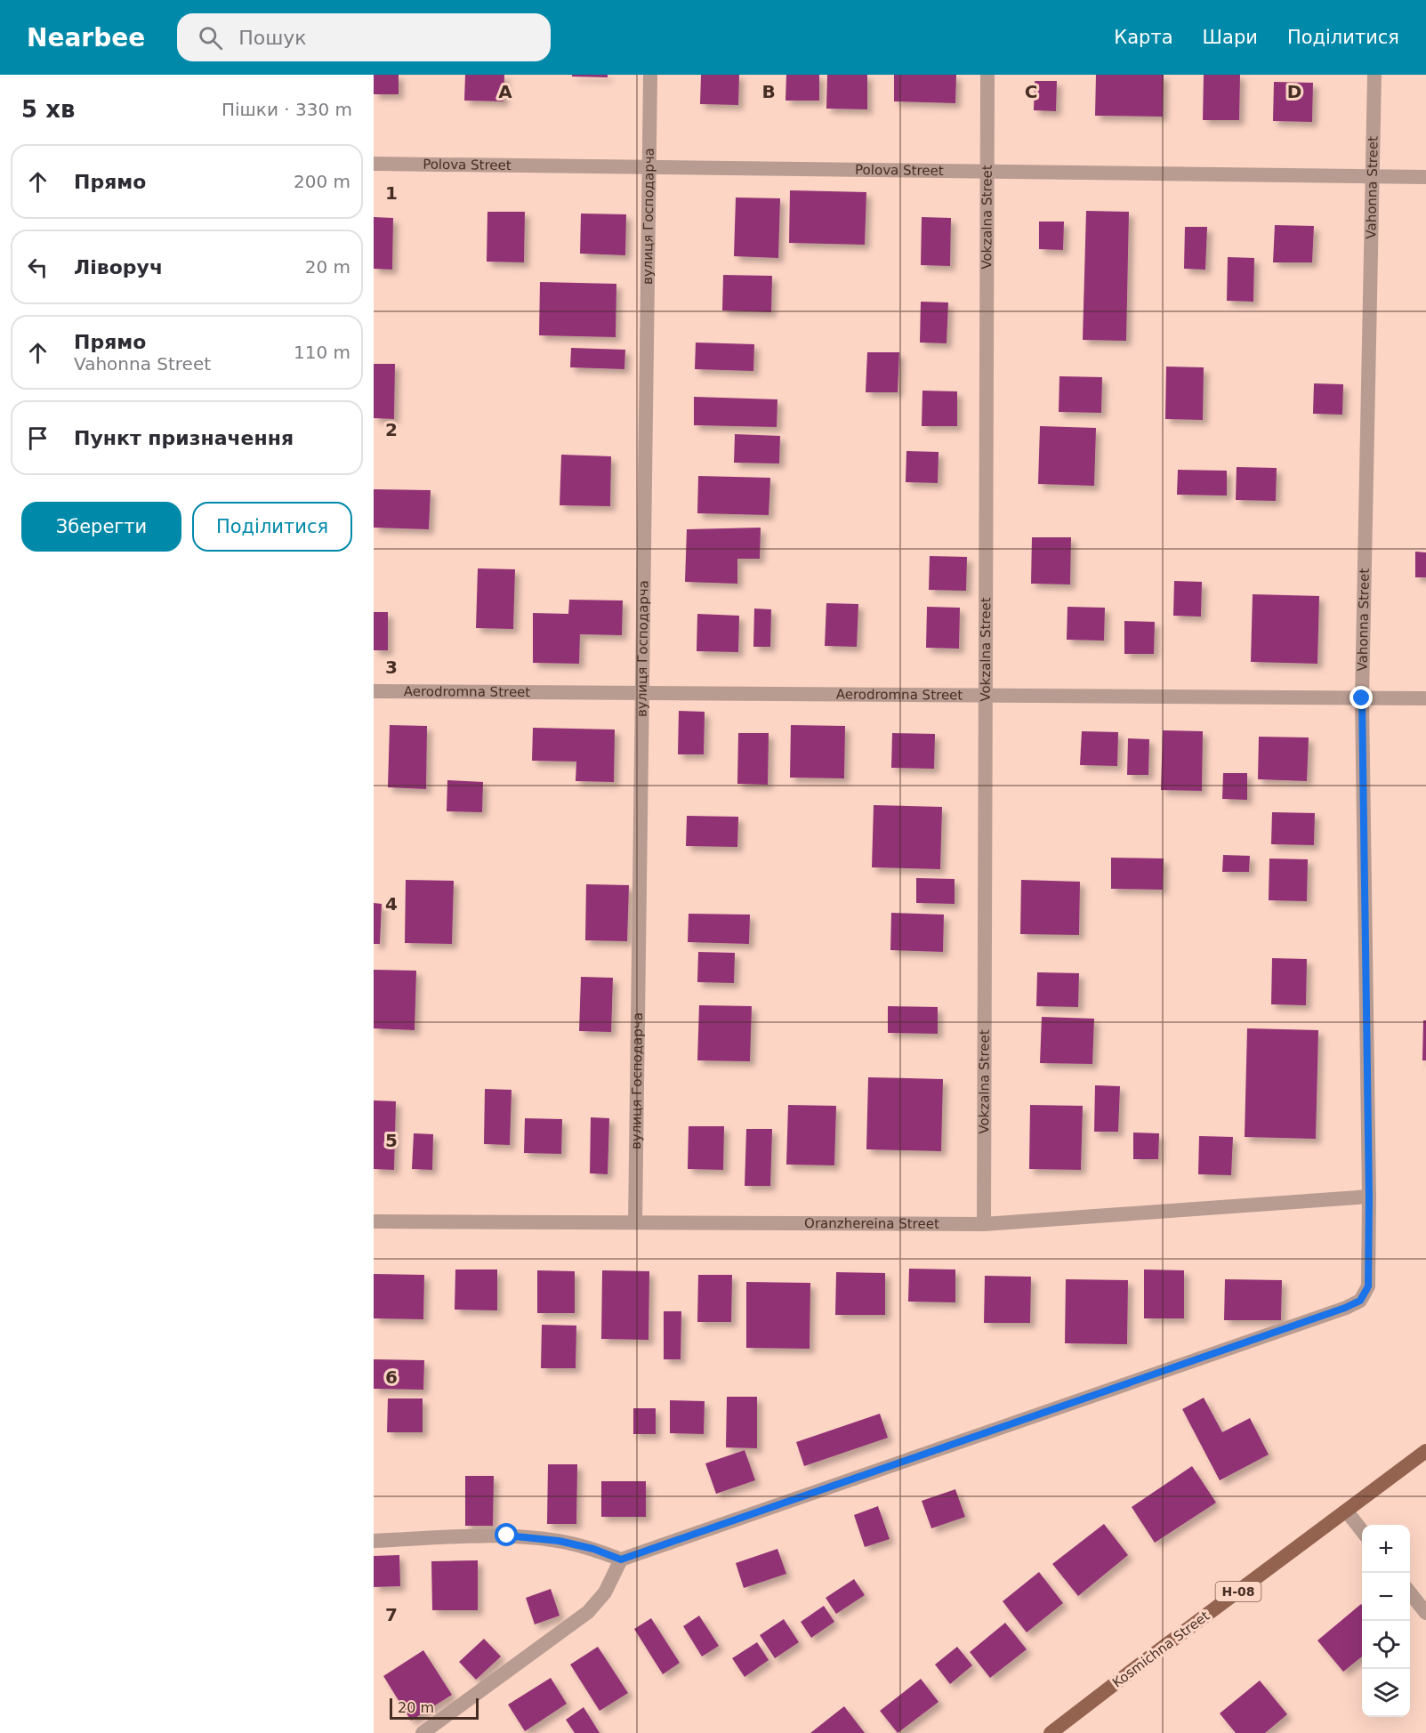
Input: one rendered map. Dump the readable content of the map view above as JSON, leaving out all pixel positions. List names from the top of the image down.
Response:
{
  "streets": {
    "main road": ["Н-08", "Kosmichna Street"],
    "street": [
      "Polova Street",
      "Vahonna Street",
      "вулиця Господарча",
      "Vokzalna Street",
      "Aerodromna Street",
      "Oranzhereina Street"
    ]
  },
  "crossings": [
    ["Polova Street", "Vahonna Street"],
    ["Polova Street", "вулиця Господарча"],
    ["Polova Street", "Vokzalna Street"],
    ["Vahonna Street", "Aerodromna Street"],
    ["Vahonna Street", "Oranzhereina Street"],
    ["вулиця Господарча", "Aerodromna Street"],
    ["вулиця Господарча", "Oranzhereina Street"],
    ["Vokzalna Street", "Aerodromna Street"],
    ["Vokzalna Street", "Oranzhereina Street"]
  ],
  "scale_bar": "20 m",
  "page": {
    "header": "Nearbee",
    "search": "Пошук",
    "nav": ["Карта", "Шари", "Поділитися"],
    "heading": ["5 хв", "Пішки · 330 m"],
    "list": [
      ["Прямо", "200 m"],
      ["Ліворуч", "20 m"],
      ["Прямо", "Vahonna Street", "110 m"],
      "Пункт призначення"
    ],
    "buttons": ["Зберегти", "Поділитися"],
    "map_buttons": ["+", "−"],
    "scale": "20 m"
  },
  "grid": {
    "columns": [
      "A",
      "B",
      "C",
      "D"
    ],
    "rows": [
      "1",
      "2",
      "3",
      "4",
      "5",
      "6",
      "7"
    ]
  }
}
